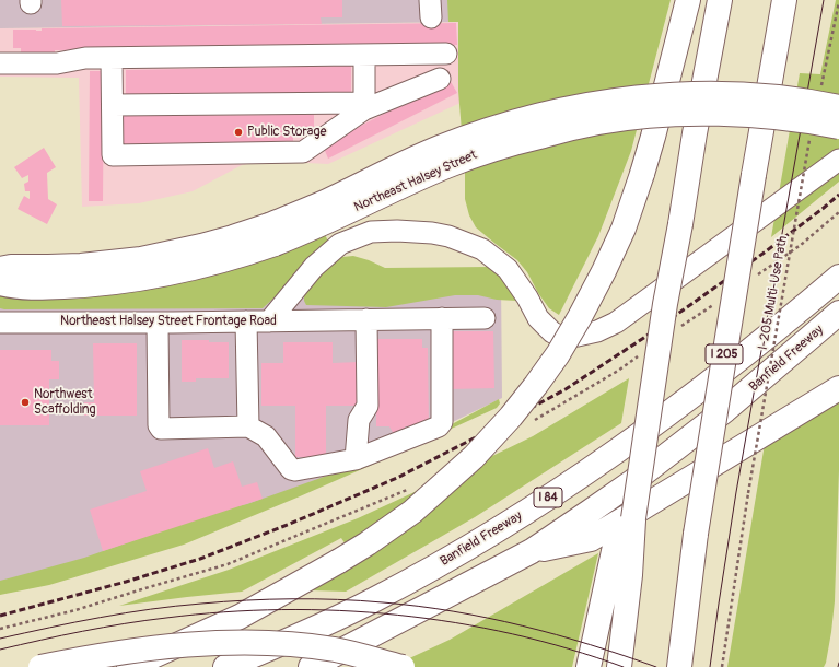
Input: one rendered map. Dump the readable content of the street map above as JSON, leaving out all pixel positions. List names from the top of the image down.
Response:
{
  "streets": {
    "main road": [
      "Northeast Halsey Street",
      "I 205",
      "Banfield Freeway",
      "I 84"
    ],
    "street": ["Northeast Halsey Street Frontage Road"],
    "path": ["I-205 Multi-Use Path"]
  },
  "places": ["Public Storage", "Northwest Scaffolding"]
}
